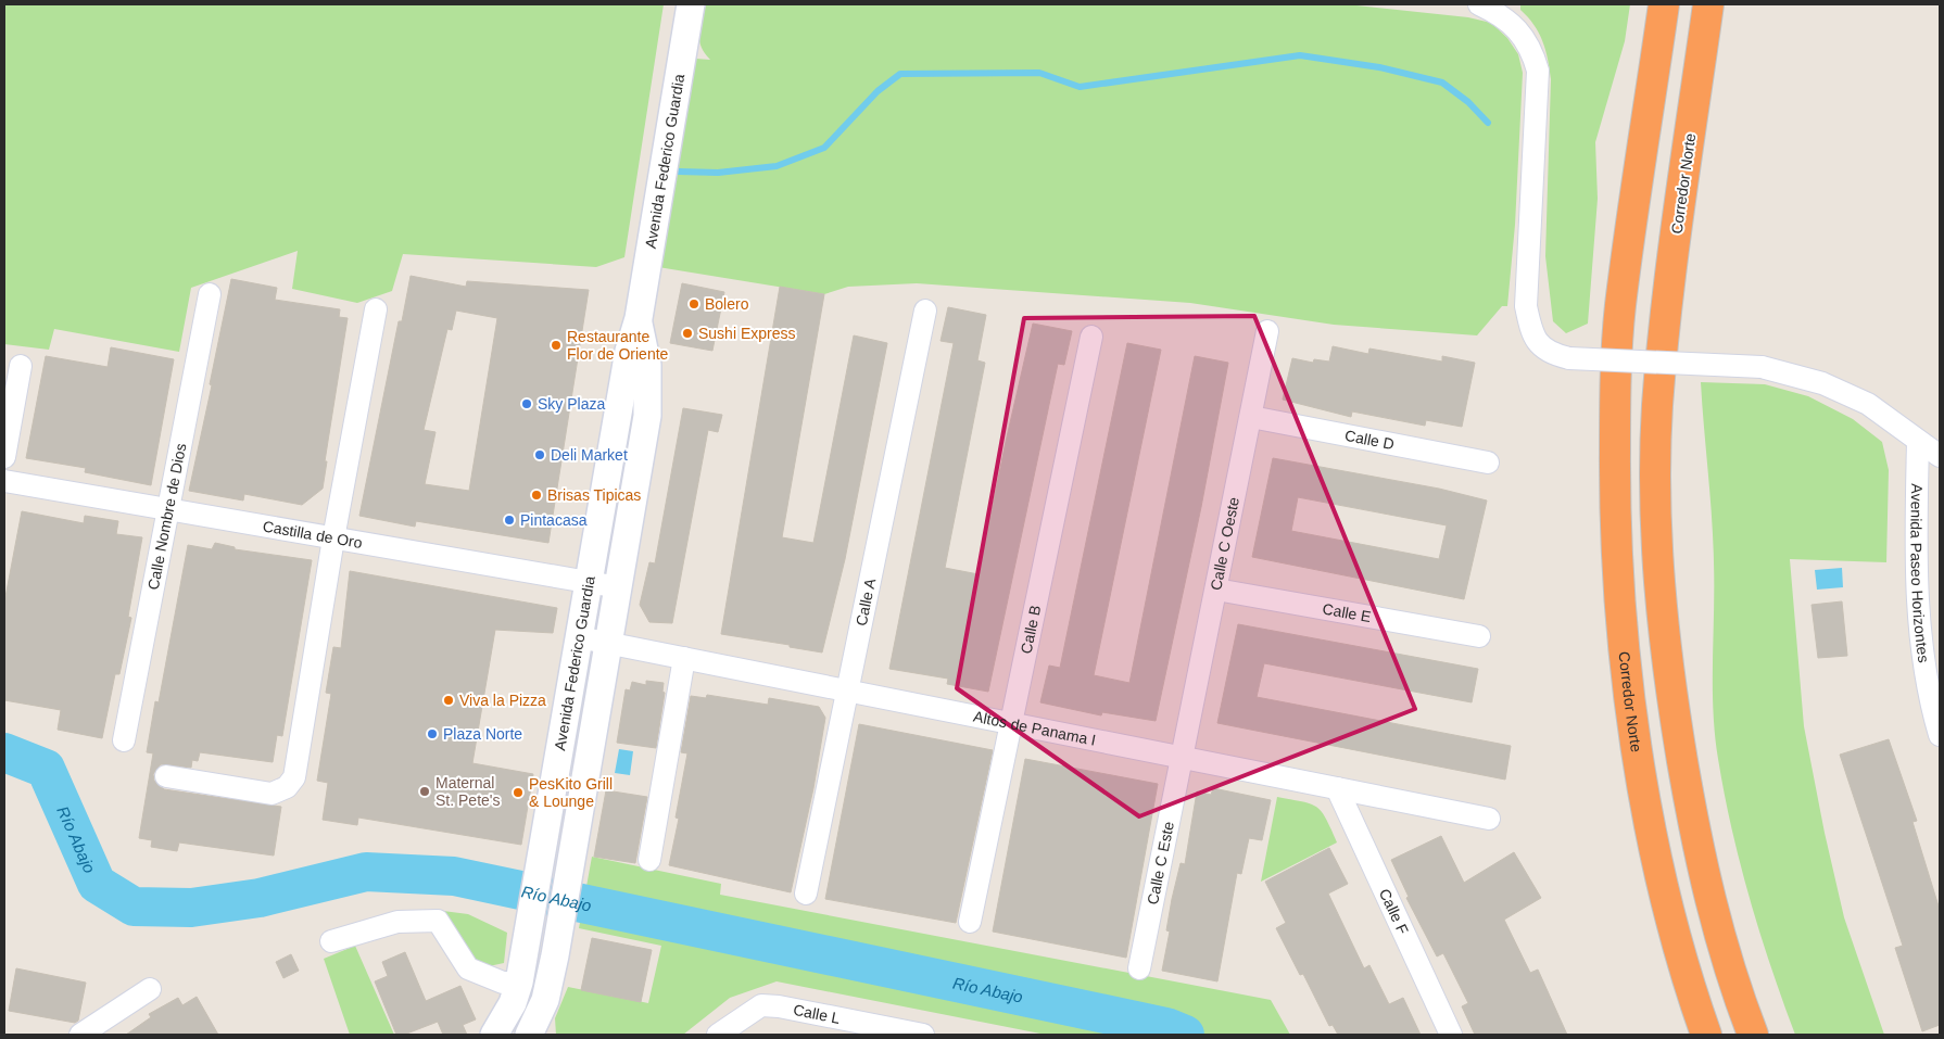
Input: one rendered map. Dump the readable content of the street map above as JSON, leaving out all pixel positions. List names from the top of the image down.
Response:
{
  "streets": {
    "highway": ["Corredor Norte"],
    "street": [
      "Avenida Federico Guardia",
      "Calle D",
      "Calle Nombre de Dios",
      "Castilla de Oro",
      "Calle C Oeste",
      "Avenida Paseo Horizontes",
      "Calle A",
      "Calle E",
      "Calle B",
      "Altos de Panama I",
      "Calle C Este",
      "Calle F",
      "Calle L"
    ]
  },
  "crossings": [
    ["Avenida Federico Guardia", "Castilla de Oro"],
    ["Avenida Federico Guardia", "Altos de Panama I"],
    ["Calle D", "Calle C Oeste"],
    ["Calle Nombre de Dios", "Castilla de Oro"],
    ["Calle C Oeste", "Calle E"],
    ["Calle C Oeste", "Altos de Panama I"],
    ["Calle C Oeste", "Calle C Este"],
    ["Calle A", "Altos de Panama I"],
    ["Calle B", "Altos de Panama I"],
    ["Altos de Panama I", "Calle C Este"],
    ["Altos de Panama I", "Calle F"]
  ],
  "water": ["Río Abajo"],
  "places": [
    "Bolero",
    "Sushi Express",
    "Restaurante Flor de Oriente",
    "Sky Plaza",
    "Deli Market",
    "Brisas Tipicas",
    "Pintacasa",
    "Viva la Pizza",
    "Plaza Norte",
    "Maternal St. Pete's",
    "PesKito Grill & Lounge"
  ]
}
